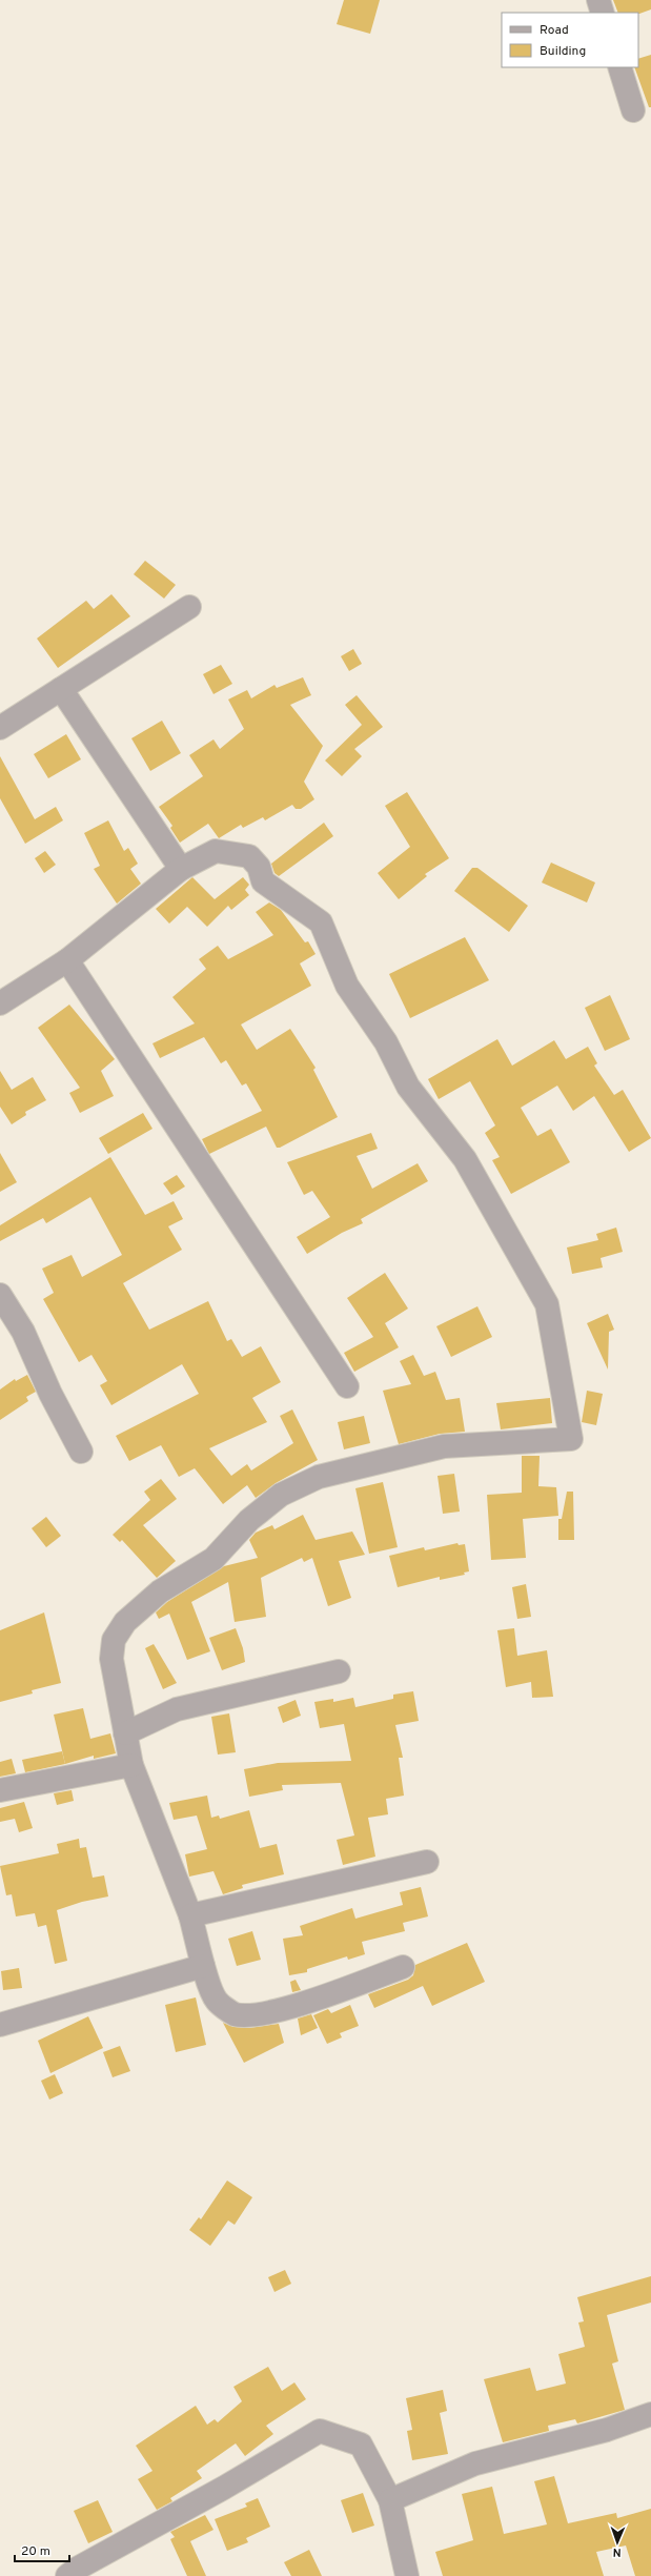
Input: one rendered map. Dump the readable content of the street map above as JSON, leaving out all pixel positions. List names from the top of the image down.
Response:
{
  "legend": ["Road", "Building"],
  "scale_bar": "20 m",
  "north": "bottom"
}
